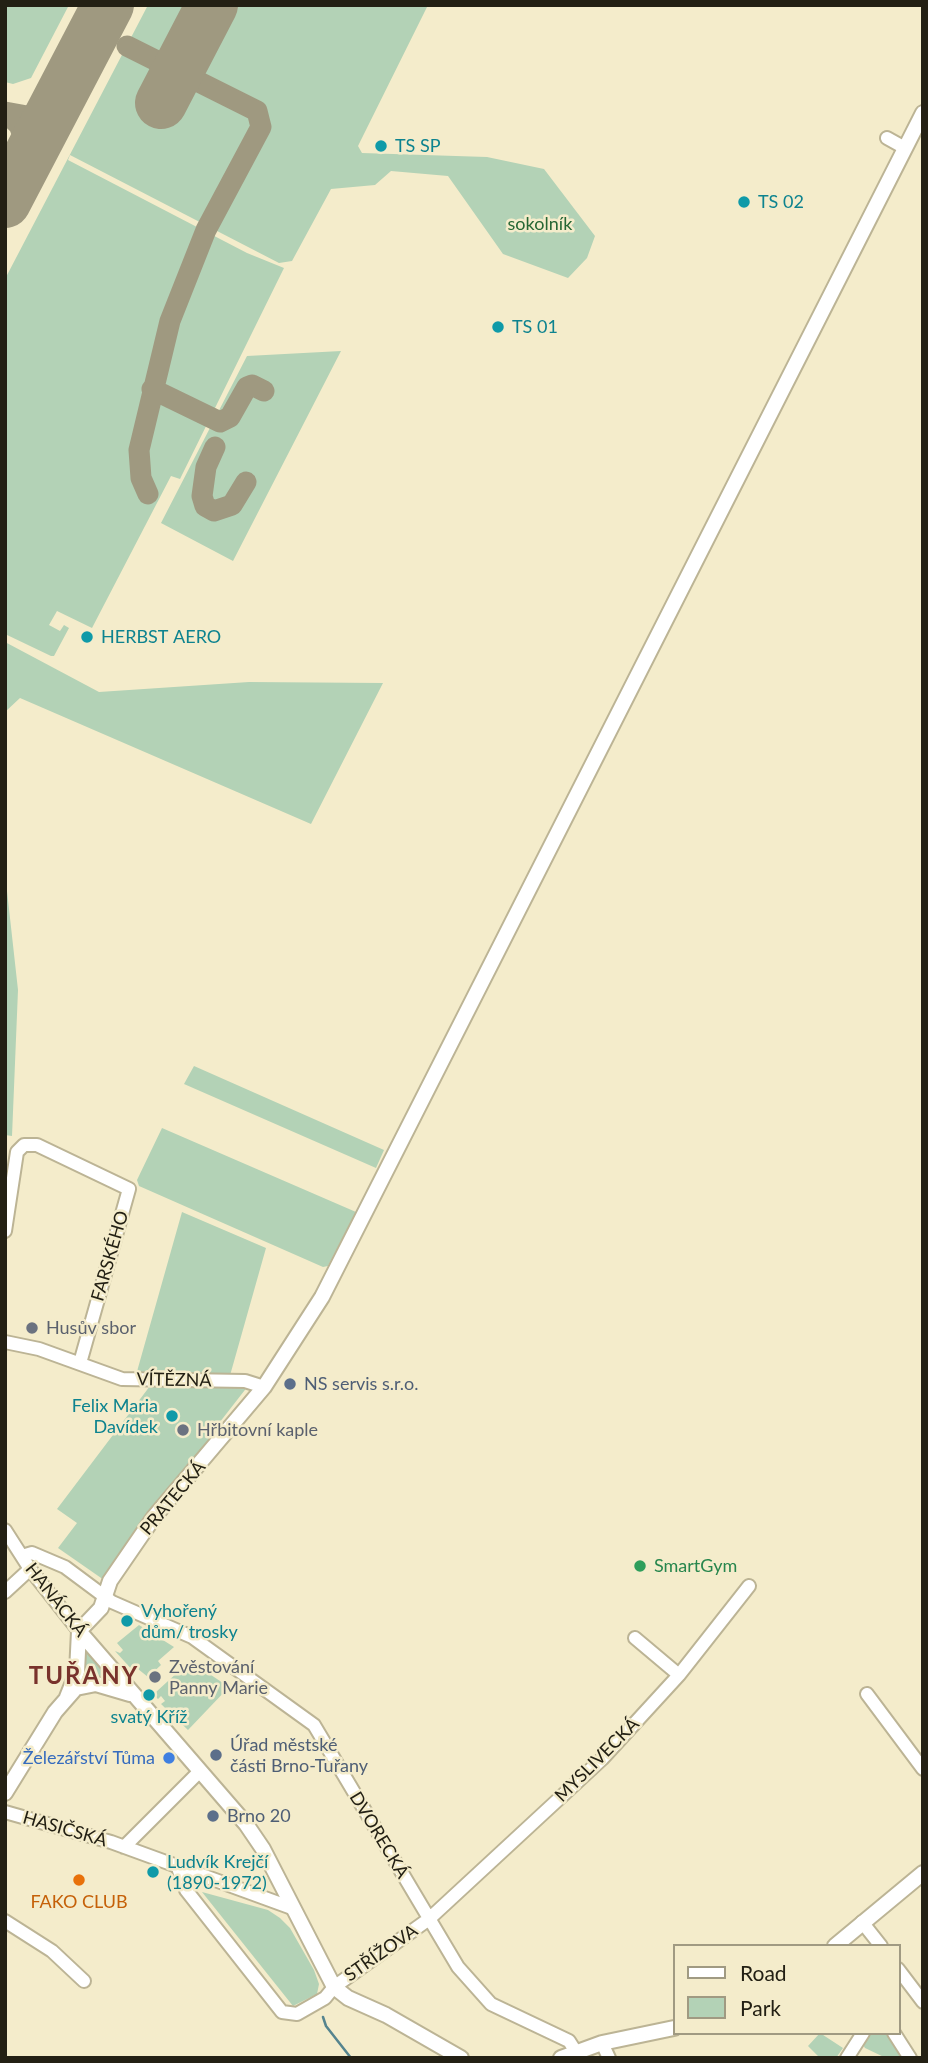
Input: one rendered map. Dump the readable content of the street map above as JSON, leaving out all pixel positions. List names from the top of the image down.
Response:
{
  "streets": {
    "main road": ["PRATECKÁ", "HANÁCKÁ"],
    "street": [
      "FARSKÉHO",
      "VÍTĚZNÁ",
      "MYSLIVECKÁ",
      "HASIČSKÁ",
      "DVORECKÁ",
      "STŘÍŽOVA"
    ]
  },
  "crossings": [
    ["FARSKÉHO", "VÍTĚZNÁ"],
    ["VÍTĚZNÁ", "PRATECKÁ"],
    ["PRATECKÁ", "HANÁCKÁ"],
    ["PRATECKÁ", "DVORECKÁ"],
    ["HANÁCKÁ", "HASIČSKÁ"],
    ["HANÁCKÁ", "DVORECKÁ"],
    ["HANÁCKÁ", "STŘÍŽOVA"],
    ["MYSLIVECKÁ", "DVORECKÁ"],
    ["MYSLIVECKÁ", "STŘÍŽOVA"],
    ["HASIČSKÁ", "STŘÍŽOVA"],
    ["DVORECKÁ", "STŘÍŽOVA"]
  ],
  "districts": ["TUŘANY"],
  "parks": ["sokolník"],
  "places": [
    "TS SP",
    "TS 02",
    "TS 01",
    "HERBST AERO",
    "Husův sbor",
    "NS servis s.r.o.",
    "Felix Maria Davídek",
    "Hřbitovní kaple",
    "SmartGym",
    "Vyhořený dům/ trosky",
    "Zvěstování Panny Marie",
    "svatý Kříž",
    "Úřad městské části Brno-Tuřany",
    "Železářství Tůma",
    "Brno 20",
    "Ludvík Krejčí (1890-1972)",
    "FAKO CLUB"
  ],
  "legend": ["Road", "Park"]
}
